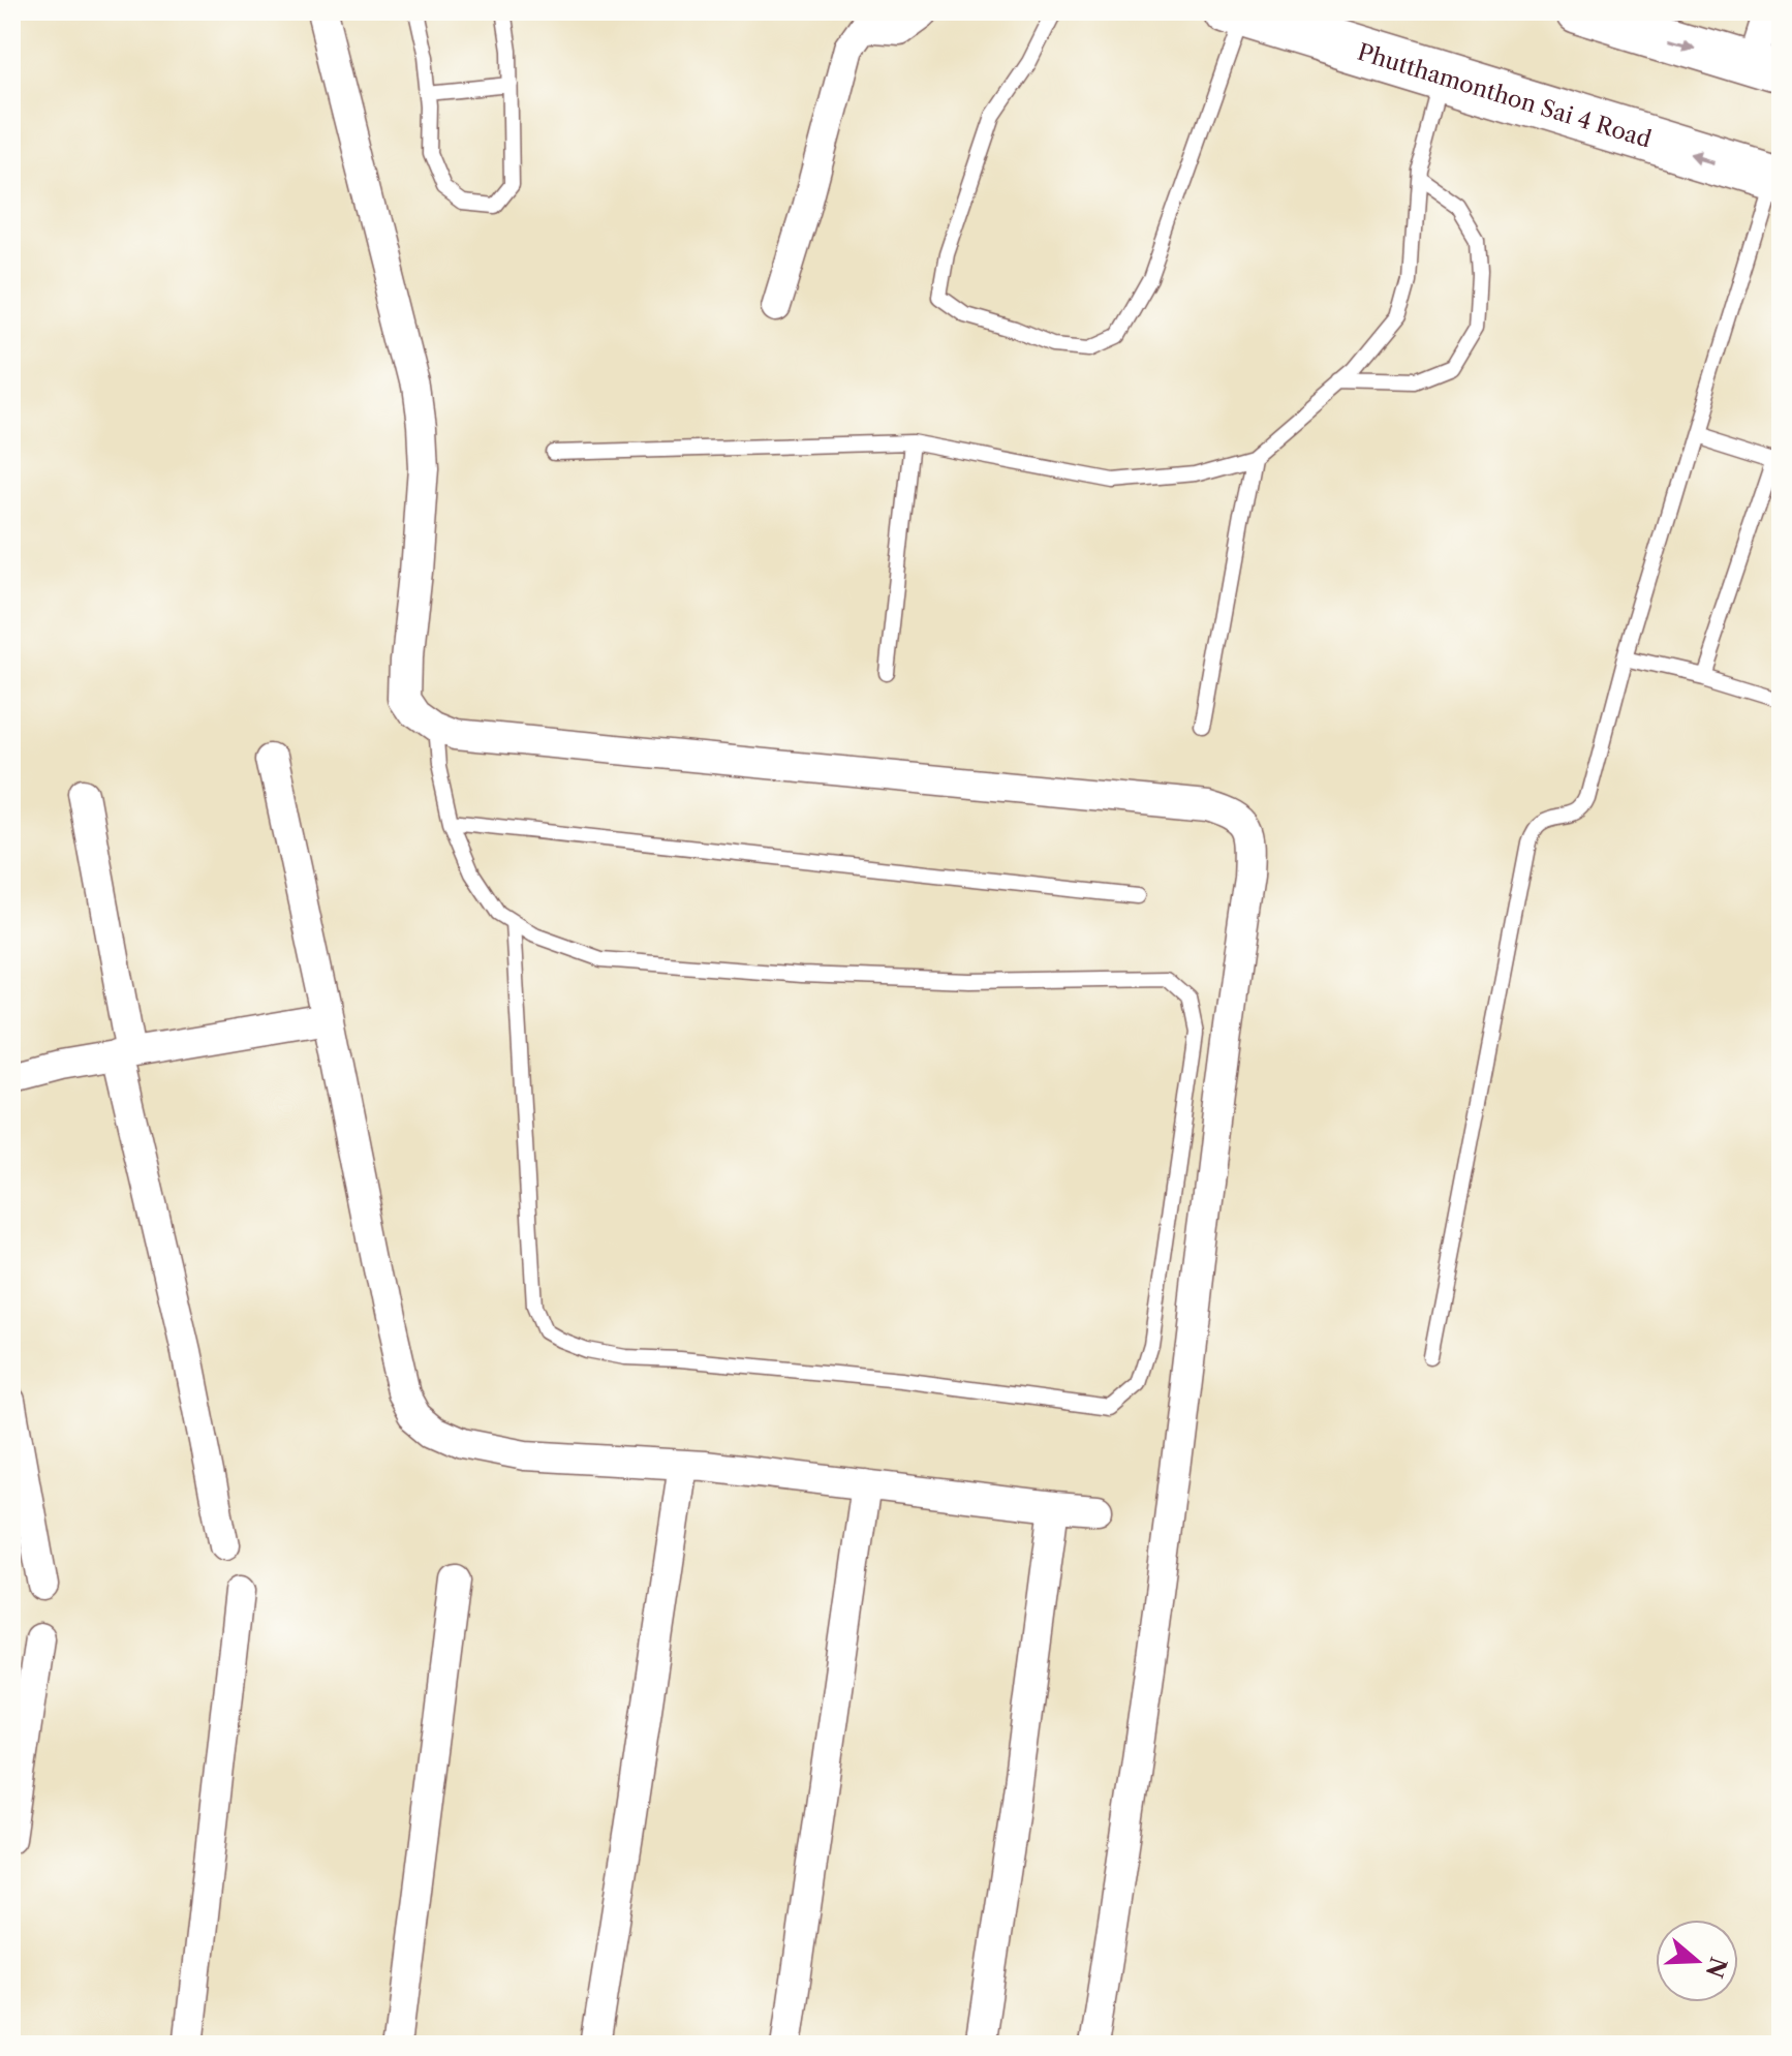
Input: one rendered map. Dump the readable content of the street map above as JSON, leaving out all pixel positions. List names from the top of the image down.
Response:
{
  "streets": {
    "main road": ["Phutthamonthon Sai 4 Road"]
  },
  "north": "right"
}
